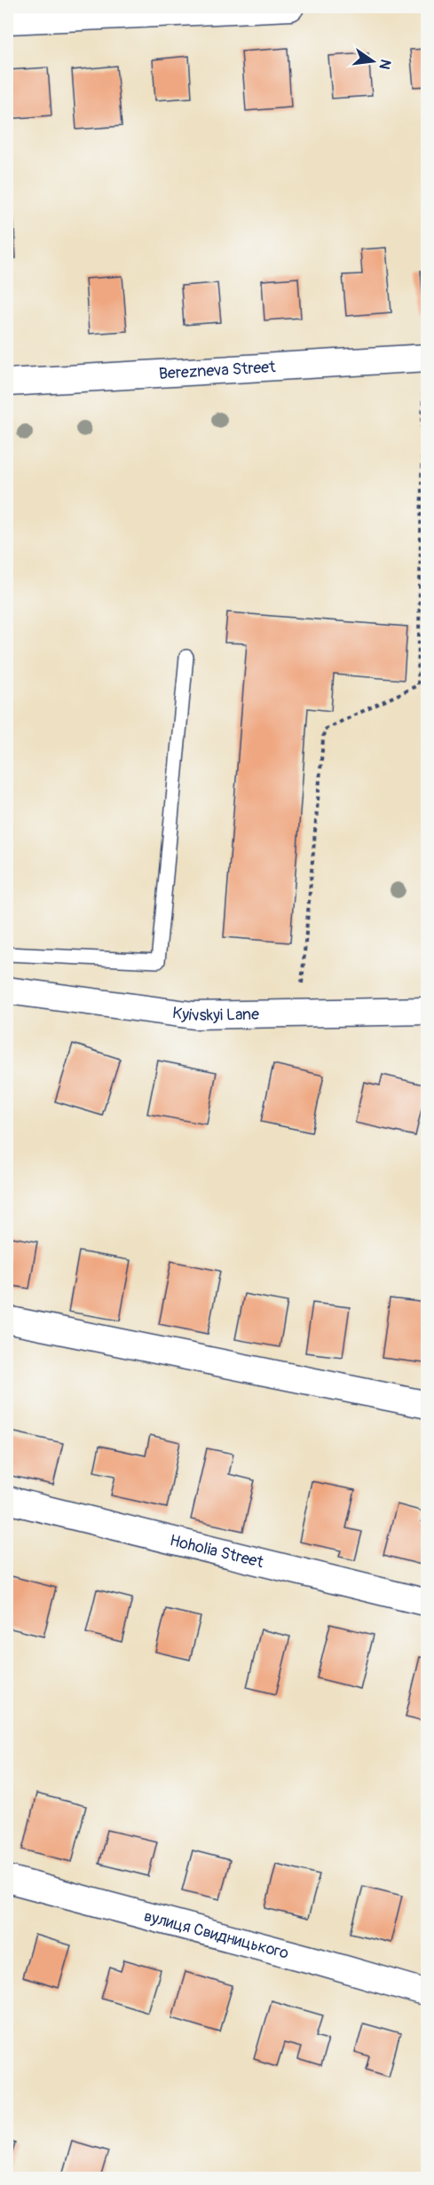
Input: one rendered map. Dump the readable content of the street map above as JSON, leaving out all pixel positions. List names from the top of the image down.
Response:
{
  "streets": {
    "street": [
      "Berezneva Street",
      "Kyivskyi Lane",
      "Hoholia Street",
      "вулиця Свидницького"
    ]
  },
  "north": "right"
}
